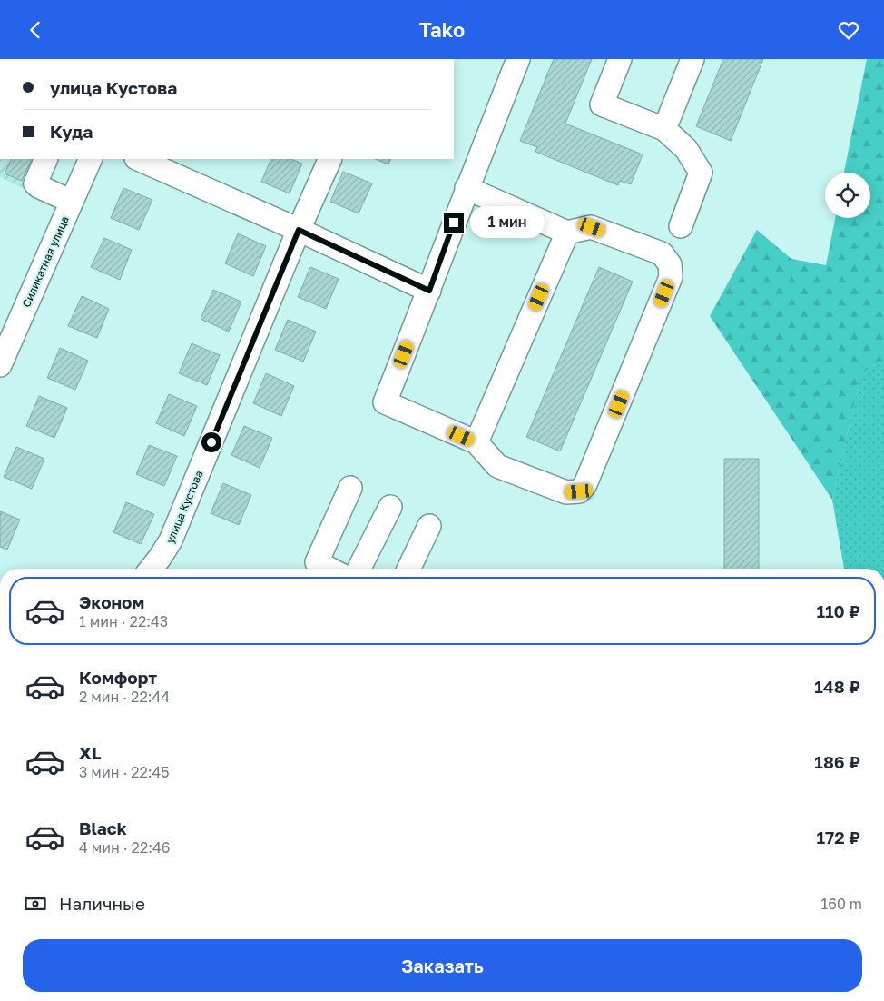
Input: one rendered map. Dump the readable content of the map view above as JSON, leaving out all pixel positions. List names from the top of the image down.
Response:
{
  "streets": {
    "street": ["Силикатная улица", "улица Кустова"]
  },
  "page": {
    "header": "Tako",
    "banner": ["улица Кустова", "Куда"],
    "bubble": "1 мин",
    "list": [
      {
        "name": "Эконом",
        "note": "1 мин · 22:43",
        "value": "110 ₽"
      },
      {
        "name": "Комфорт",
        "note": "2 мин · 22:44",
        "value": "148 ₽"
      },
      {
        "name": "XL",
        "note": "3 мин · 22:45",
        "value": "186 ₽"
      },
      {
        "name": "Black",
        "note": "4 мин · 22:46",
        "value": "172 ₽"
      }
    ],
    "pay": ["Наличные", "160 m"],
    "buttons": "Заказать"
  }
}
